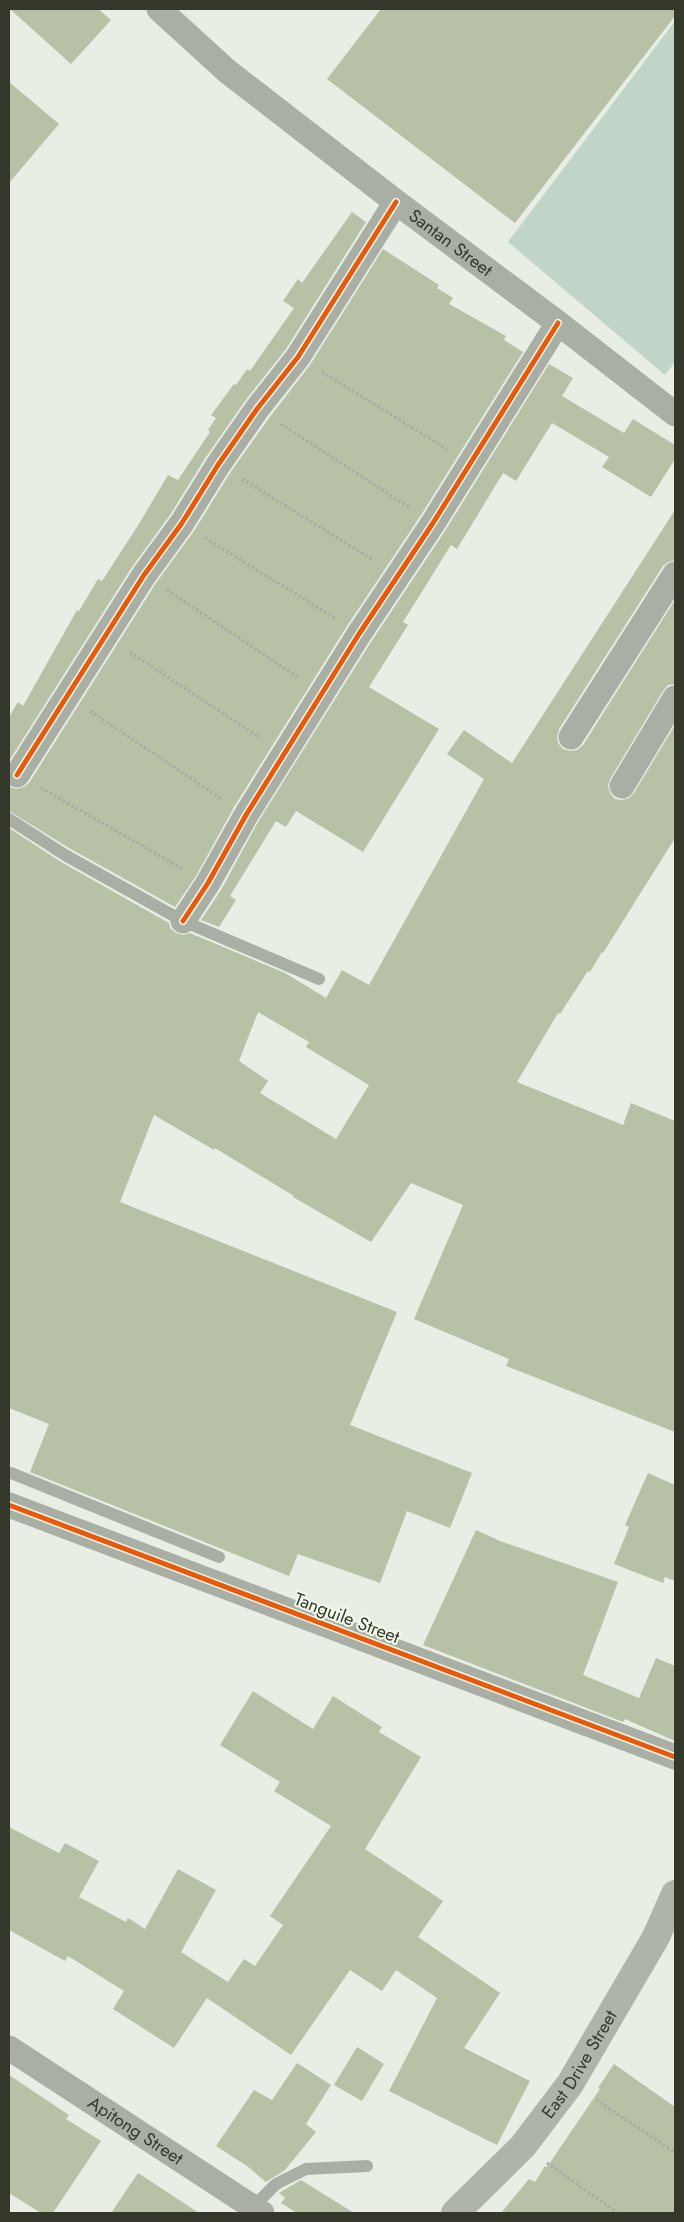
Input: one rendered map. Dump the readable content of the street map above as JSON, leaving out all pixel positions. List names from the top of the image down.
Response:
{
  "streets": {
    "street": [
      "Santan Street",
      "Tanguile Street",
      "East Drive Street",
      "Apitong Street"
    ]
  }
}
